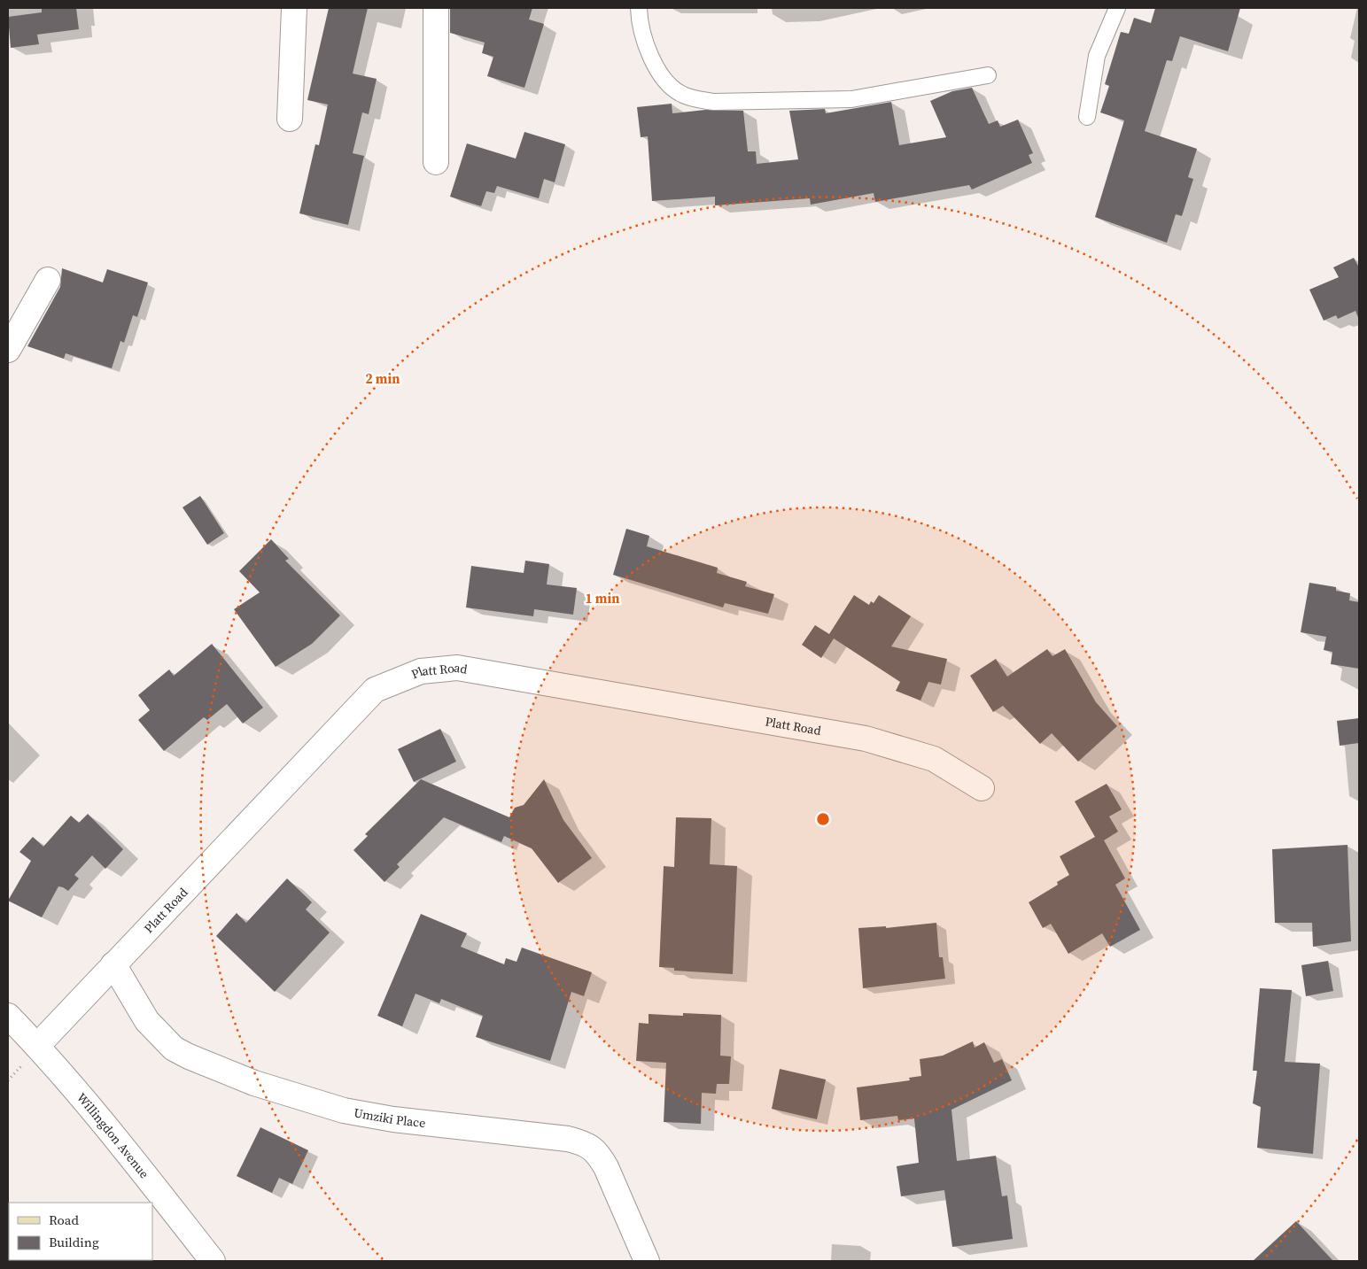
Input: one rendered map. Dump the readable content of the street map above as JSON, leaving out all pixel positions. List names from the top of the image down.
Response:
{
  "streets": {
    "street": ["Platt Road", "Umziki Place", "Willingdon Avenue"]
  },
  "crossings": [
    ["Platt Road", "Umziki Place"],
    ["Platt Road", "Willingdon Avenue"]
  ],
  "legend": ["Road", "Building"],
  "rings": ["2 min", "1 min"]
}
